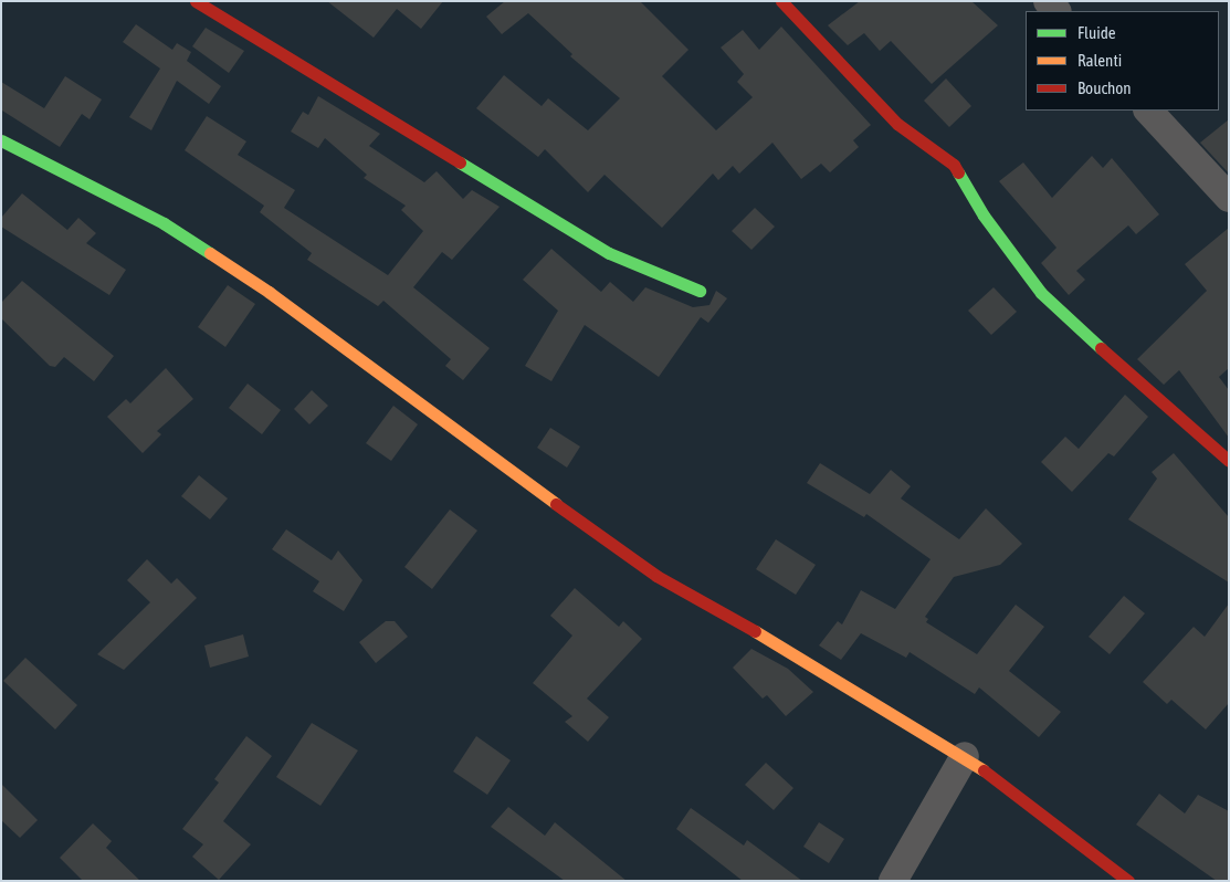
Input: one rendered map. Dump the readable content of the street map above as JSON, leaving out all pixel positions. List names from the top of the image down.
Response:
{
  "legend": ["Fluide", "Ralenti", "Bouchon"]
}
